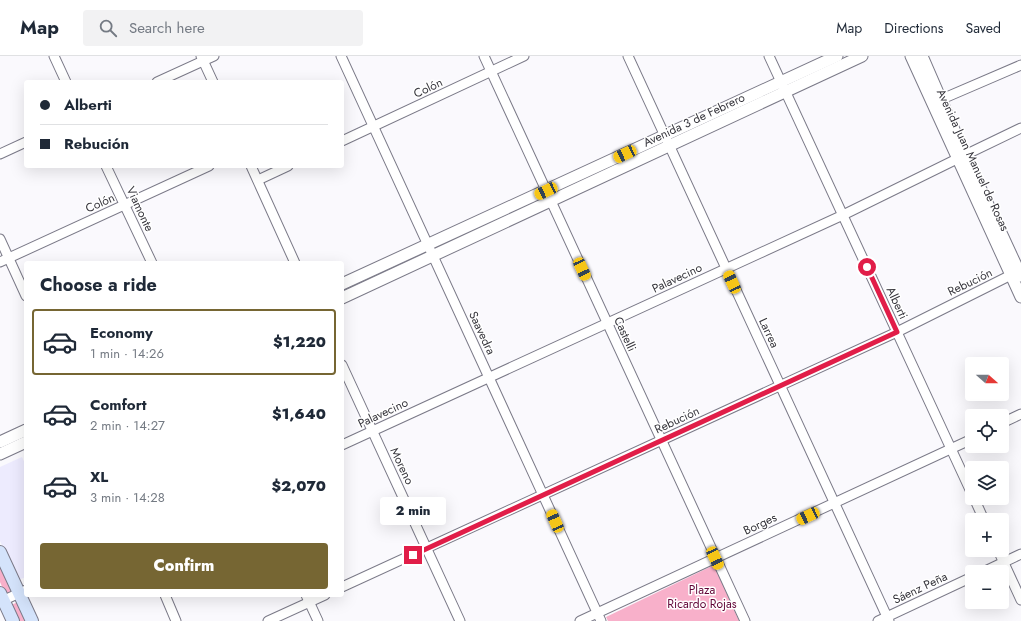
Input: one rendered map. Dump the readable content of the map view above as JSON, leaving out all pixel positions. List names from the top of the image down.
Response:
{
  "streets": {
    "street": [
      "Colón",
      "Avenida 3 de Febrero",
      "Avenida Juan Manuel de Rosas",
      "Viamonte",
      "Palavecino",
      "Rebución",
      "Alberti",
      "Saavedra",
      "Larrea",
      "Castelli",
      "Moreno",
      "Borges",
      "Sáenz Peña"
    ]
  },
  "crossings": [
    ["Colón", "Viamonte"],
    ["Colón", "Saavedra"],
    ["Colón", "Castelli"],
    ["Avenida 3 de Febrero", "Alberti"],
    ["Avenida 3 de Febrero", "Saavedra"],
    ["Avenida 3 de Febrero", "Larrea"],
    ["Avenida 3 de Febrero", "Castelli"],
    ["Avenida Juan Manuel de Rosas", "Palavecino"],
    ["Avenida Juan Manuel de Rosas", "Rebución"],
    ["Palavecino", "Alberti"],
    ["Palavecino", "Saavedra"],
    ["Palavecino", "Larrea"],
    ["Palavecino", "Castelli"],
    ["Palavecino", "Moreno"],
    ["Rebución", "Alberti"],
    ["Rebución", "Saavedra"],
    ["Rebución", "Larrea"],
    ["Rebución", "Castelli"],
    ["Rebución", "Moreno"],
    ["Alberti", "Borges"],
    ["Saavedra", "Borges"],
    ["Larrea", "Borges"],
    ["Larrea", "Sáenz Peña"],
    ["Castelli", "Borges"]
  ],
  "parks": ["Plaza Ricardo Rojas"],
  "north": "right",
  "page": {
    "header": "Map",
    "search": "Search here",
    "nav": ["Map", "Directions", "Saved"],
    "banner": ["Alberti", "Rebución"],
    "heading": "Choose a ride",
    "list": [
      {
        "name": "Economy",
        "note": "1 min · 14:26",
        "value": "$1,220"
      },
      {
        "name": "Comfort",
        "note": "2 min · 14:27",
        "value": "$1,640"
      },
      {
        "name": "XL",
        "note": "3 min · 14:28",
        "value": "$2,070"
      }
    ],
    "map_buttons": ["+", "−"],
    "bubble": "2 min",
    "buttons": "Confirm"
  }
}
